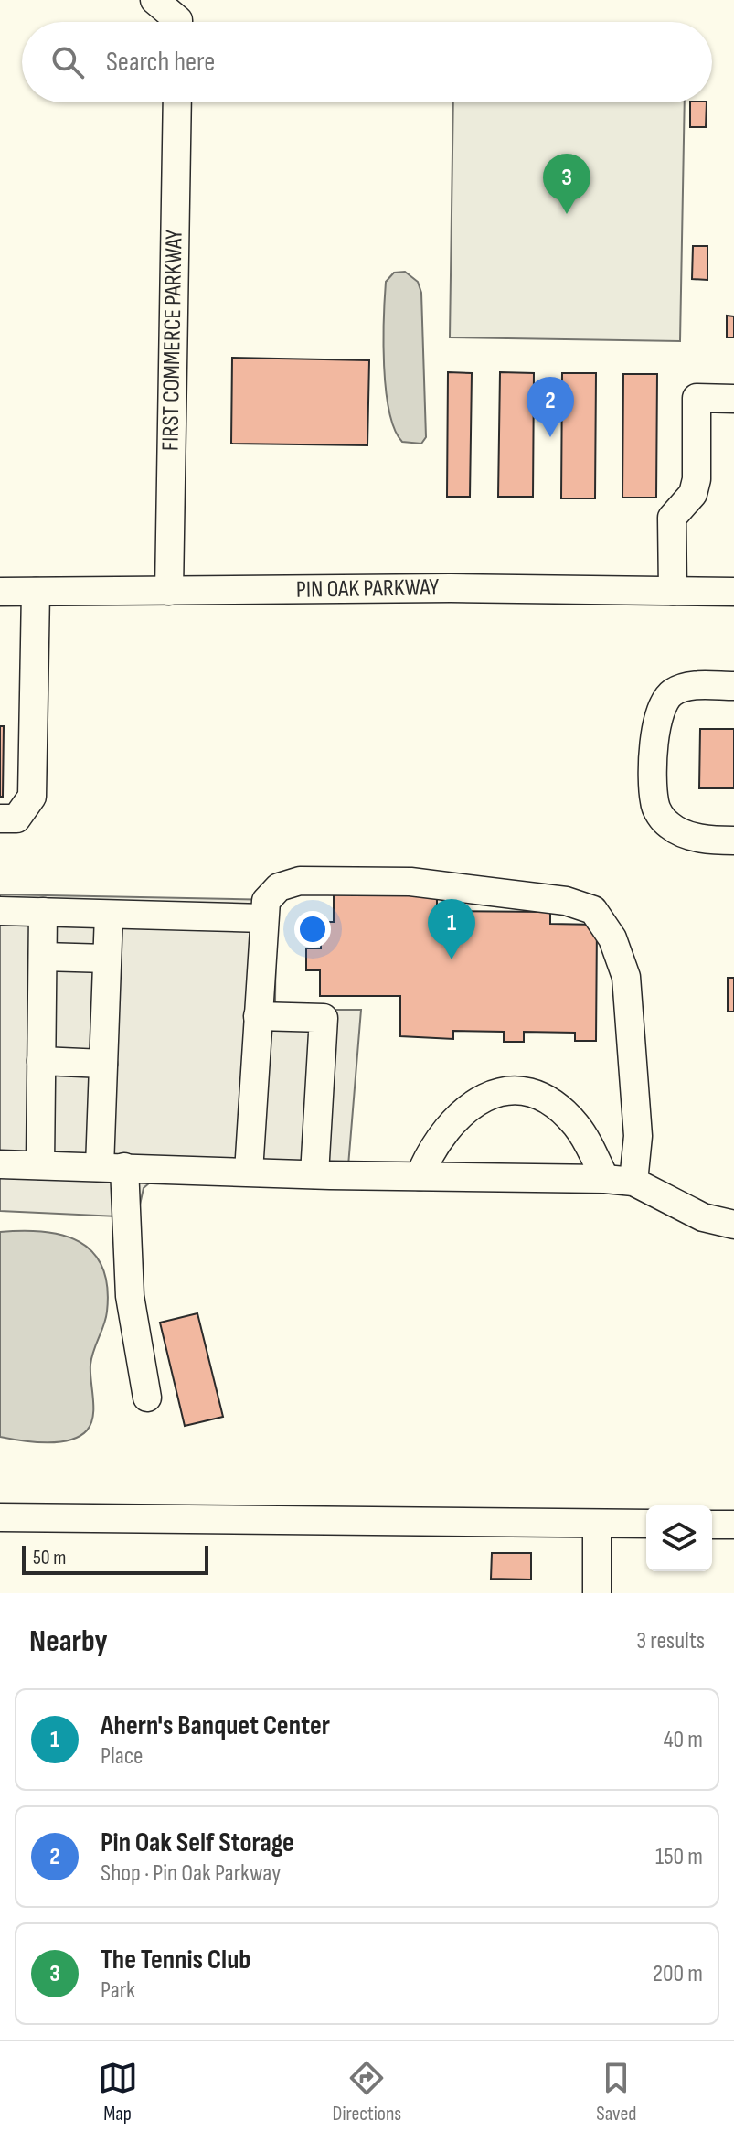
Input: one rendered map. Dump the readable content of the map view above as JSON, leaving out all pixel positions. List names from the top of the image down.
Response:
{
  "streets": {
    "street": ["FIRST COMMERCE PARKWAY", "PIN OAK PARKWAY"]
  },
  "crossings": [
    ["FIRST COMMERCE PARKWAY", "PIN OAK PARKWAY"]
  ],
  "scale_bar": "50 m",
  "page": {
    "search": "Search here",
    "pins": ["3", "2", "1"],
    "scale": "50 m",
    "heading": ["Nearby", "3 results"],
    "list": [
      {
        "mark": "1",
        "name": "Ahern's Banquet Center",
        "note": "Place",
        "value": "40 m"
      },
      {
        "mark": "2",
        "name": "Pin Oak Self Storage",
        "note": "Shop · Pin Oak Parkway",
        "value": "150 m"
      },
      {
        "mark": "3",
        "name": "The Tennis Club",
        "note": "Park",
        "value": "200 m"
      }
    ],
    "nav": ["Map", "Directions", "Saved"]
  }
}
